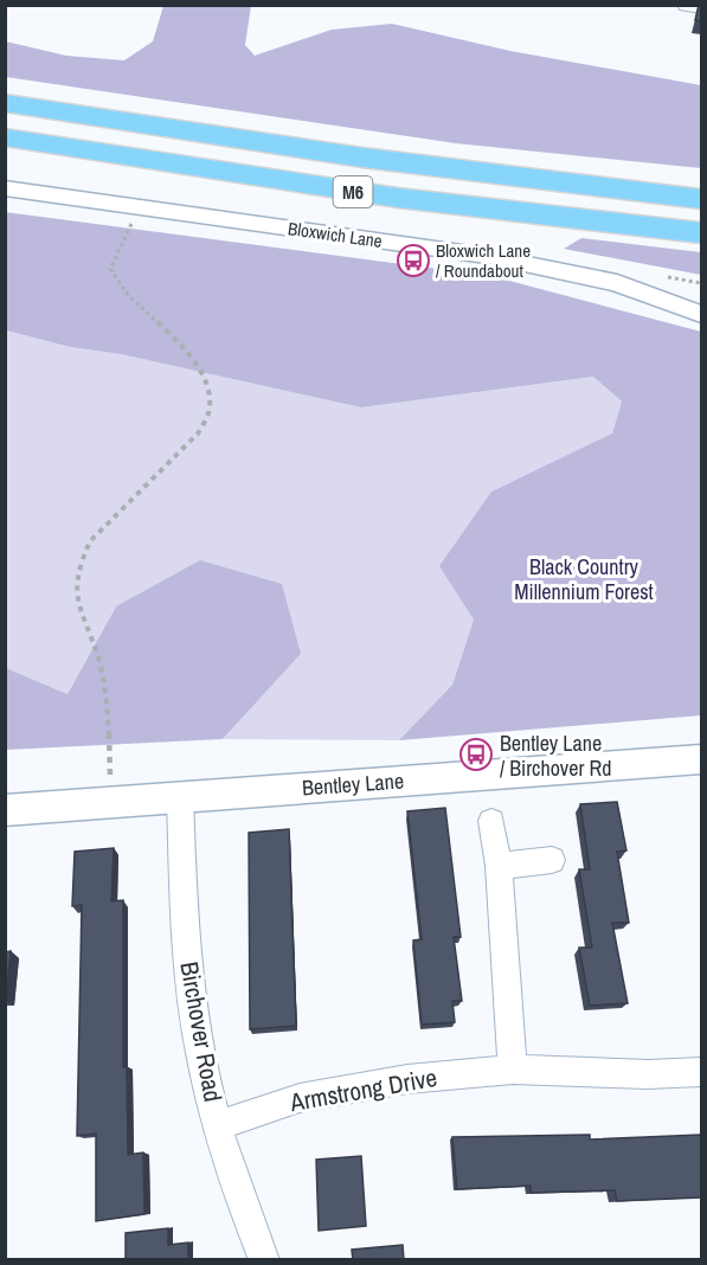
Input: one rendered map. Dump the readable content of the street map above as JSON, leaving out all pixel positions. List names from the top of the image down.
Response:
{
  "streets": {
    "highway": ["M6"],
    "street": [
      "Bloxwich Lane",
      "Bentley Lane",
      "Birchover Road",
      "Armstrong Drive"
    ]
  },
  "crossings": [
    ["Bentley Lane", "Birchover Road"],
    ["Birchover Road", "Armstrong Drive"]
  ],
  "parks": ["Black Country Millennium Forest"],
  "places": {
    "bus stop": ["Bloxwich Lane / Roundabout", "Bentley Lane / Birchover Rd"]
  }
}
